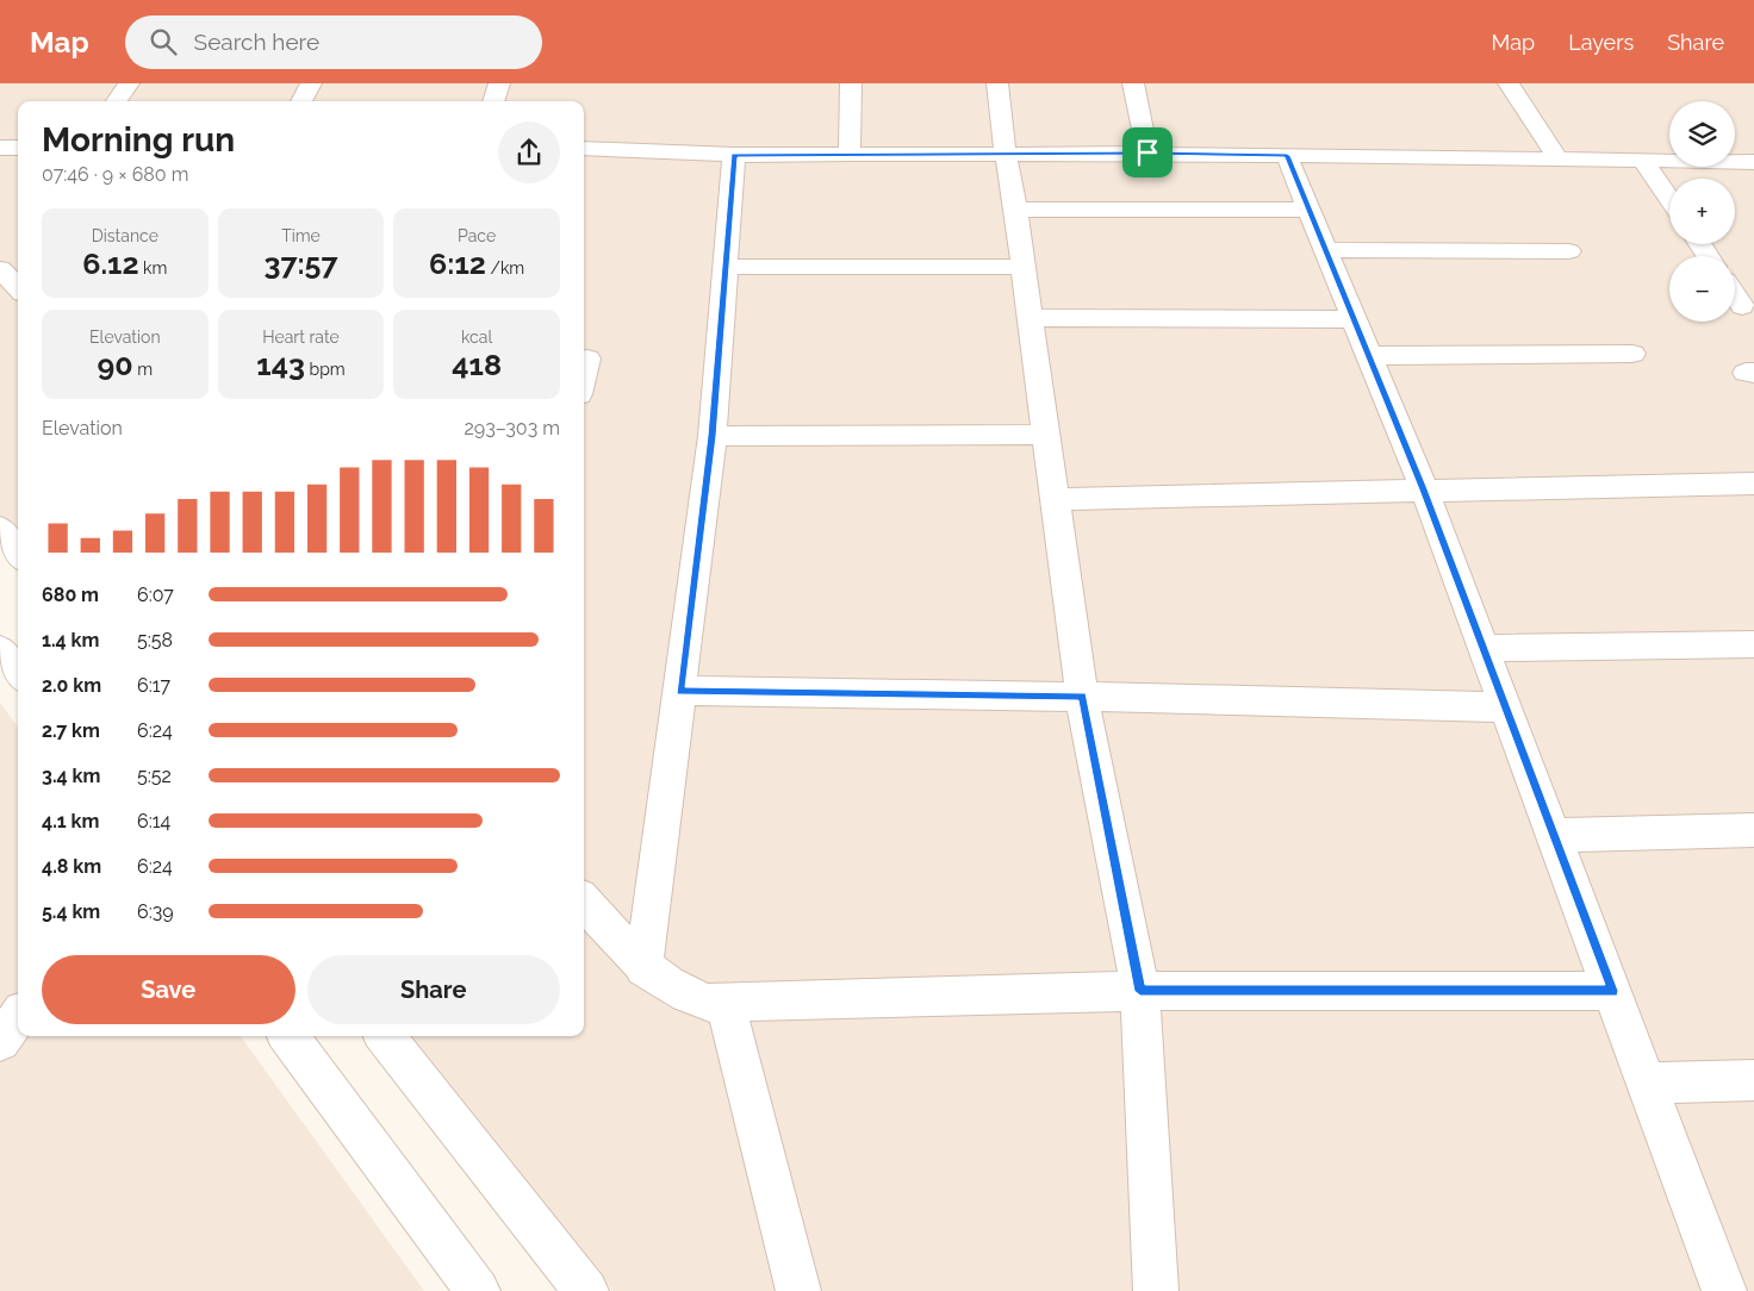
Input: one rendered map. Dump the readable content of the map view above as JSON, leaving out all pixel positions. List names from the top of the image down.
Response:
{
  "page": {
    "header": "Map",
    "search": "Search here",
    "nav": ["Map", "Layers", "Share"],
    "map_buttons": ["+", "−"],
    "heading": ["Morning run", "07:46 · 9 × 680 m"],
    "stats": [
      ["Distance", "6.12 km"],
      ["Time", "37:57"],
      ["Pace", "6:12 /km"],
      ["Elevation", "90 m"],
      ["Heart rate", "143 bpm"],
      ["kcal", "418"]
    ],
    "chart": ["Elevation", "293–303 m"],
    "list": [
      {
        "name": "680 m",
        "note": "6:07"
      },
      {
        "name": "1.4 km",
        "note": "5:58"
      },
      {
        "name": "2.0 km",
        "note": "6:17"
      },
      {
        "name": "2.7 km",
        "note": "6:24"
      },
      {
        "name": "3.4 km",
        "note": "5:52"
      },
      {
        "name": "4.1 km",
        "note": "6:14"
      },
      {
        "name": "4.8 km",
        "note": "6:24"
      },
      {
        "name": "5.4 km",
        "note": "6:39"
      }
    ],
    "buttons": ["Save", "Share"]
  }
}
